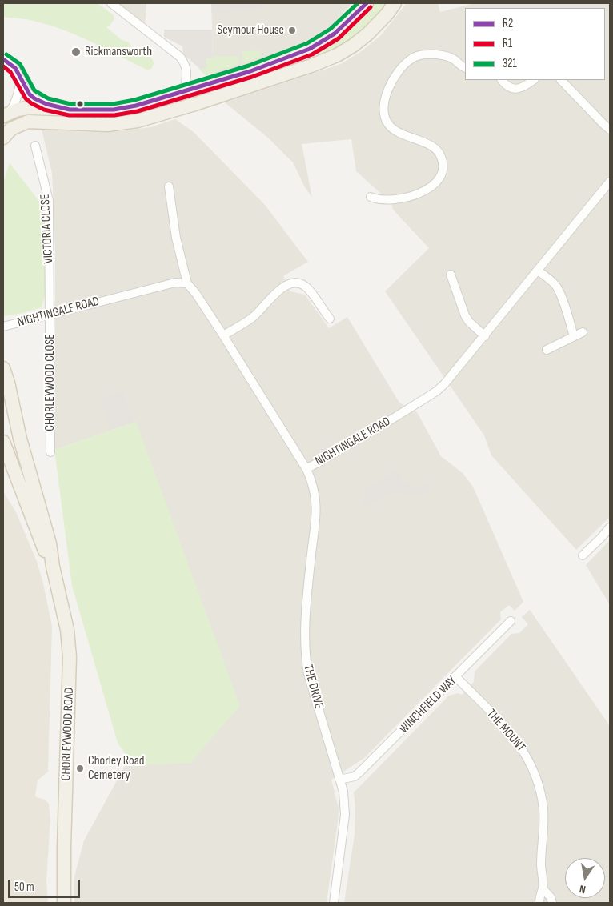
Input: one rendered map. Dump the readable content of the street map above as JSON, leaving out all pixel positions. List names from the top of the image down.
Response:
{
  "streets": {
    "main road": ["CHORLEYWOOD ROAD"],
    "street": [
      "VICTORIA CLOSE",
      "NIGHTINGALE ROAD",
      "CHORLEYWOOD CLOSE",
      "THE DRIVE",
      "WINCHFIELD WAY",
      "THE MOUNT"
    ]
  },
  "crossings": [
    ["VICTORIA CLOSE", "NIGHTINGALE ROAD"],
    ["VICTORIA CLOSE", "CHORLEYWOOD CLOSE"],
    ["NIGHTINGALE ROAD", "CHORLEYWOOD CLOSE"],
    ["NIGHTINGALE ROAD", "THE DRIVE"],
    ["THE DRIVE", "WINCHFIELD WAY"],
    ["WINCHFIELD WAY", "THE MOUNT"]
  ],
  "places": ["Seymour House", "Rickmansworth", "Chorley Road Cemetery"],
  "lines": ["transit line R2", "transit line 321", "transit line R1"],
  "legend": ["R2", "R1", "321"],
  "scale_bar": "50 m",
  "north": "bottom"
}
